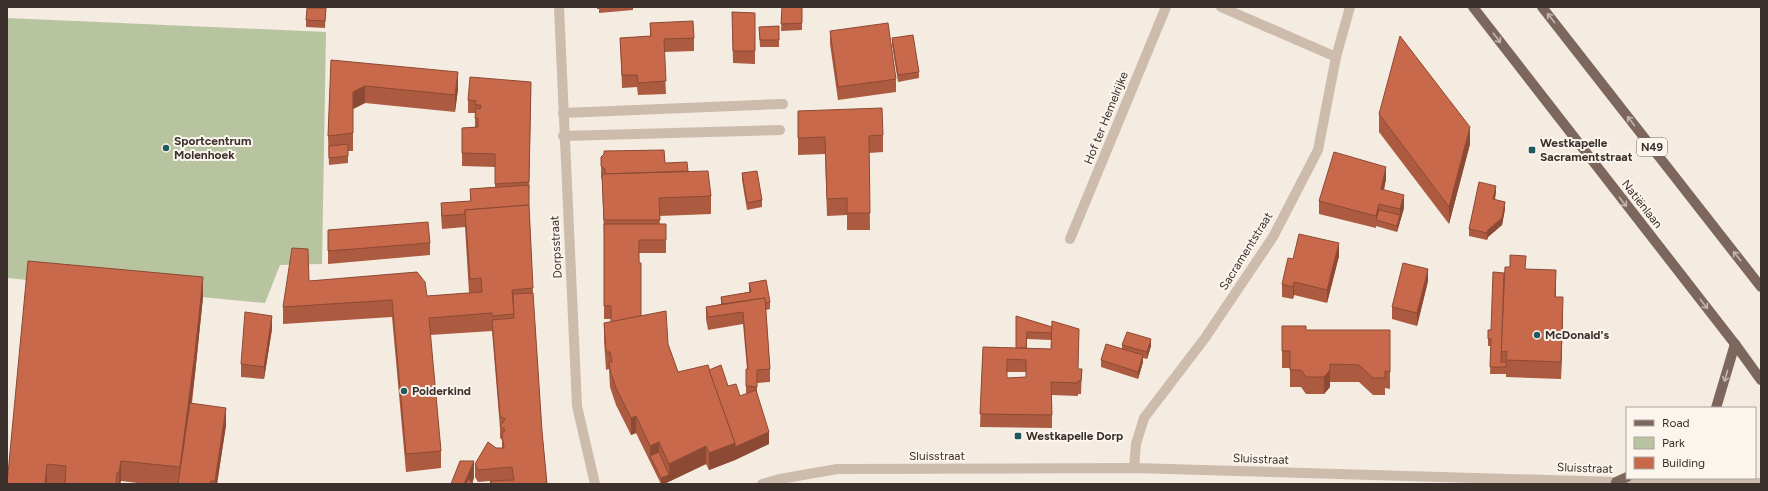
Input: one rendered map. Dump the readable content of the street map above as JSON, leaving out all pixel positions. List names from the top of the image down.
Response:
{
  "streets": {
    "main road": ["N49", "Natiënlaan"],
    "street": [
      "Hof ter Hemelrijke",
      "Dorpsstraat",
      "Sacramentstraat",
      "Sluisstraat"
    ]
  },
  "crossings": [
    ["Sacramentstraat", "Sluisstraat"]
  ],
  "places": {
    "other": ["Sportcentrum Molenhoek", "McDonald's", "Polderkind"],
    "transit": ["Westkapelle Sacramentstraat", "Westkapelle Dorp"]
  },
  "legend": ["Road", "Park", "Building"]
}
